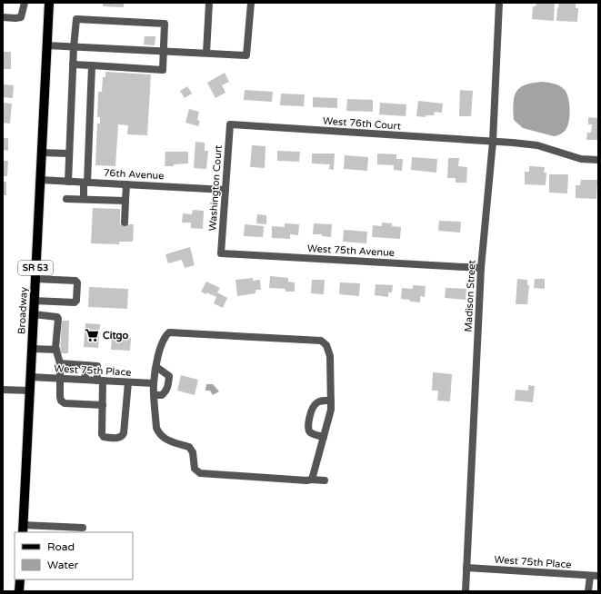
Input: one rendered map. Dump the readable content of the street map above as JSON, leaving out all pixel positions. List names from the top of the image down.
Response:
{
  "streets": {
    "main road": ["SR 53", "Broadway"],
    "street": [
      "West 76th Court",
      "76th Avenue",
      "Washington Court",
      "West 75th Avenue",
      "Madison Street",
      "West 75th Place"
    ]
  },
  "crossings": [
    ["West 76th Court", "Washington Court"],
    ["West 76th Court", "Madison Street"],
    ["76th Avenue", "Washington Court"],
    ["76th Avenue", "Broadway"],
    ["Washington Court", "West 75th Avenue"],
    ["West 75th Avenue", "Madison Street"],
    ["Madison Street", "West 75th Place"],
    ["Broadway", "West 75th Place"]
  ],
  "places": {
    "supermarket": ["Citgo"]
  },
  "legend": ["Road", "Water"]
}
